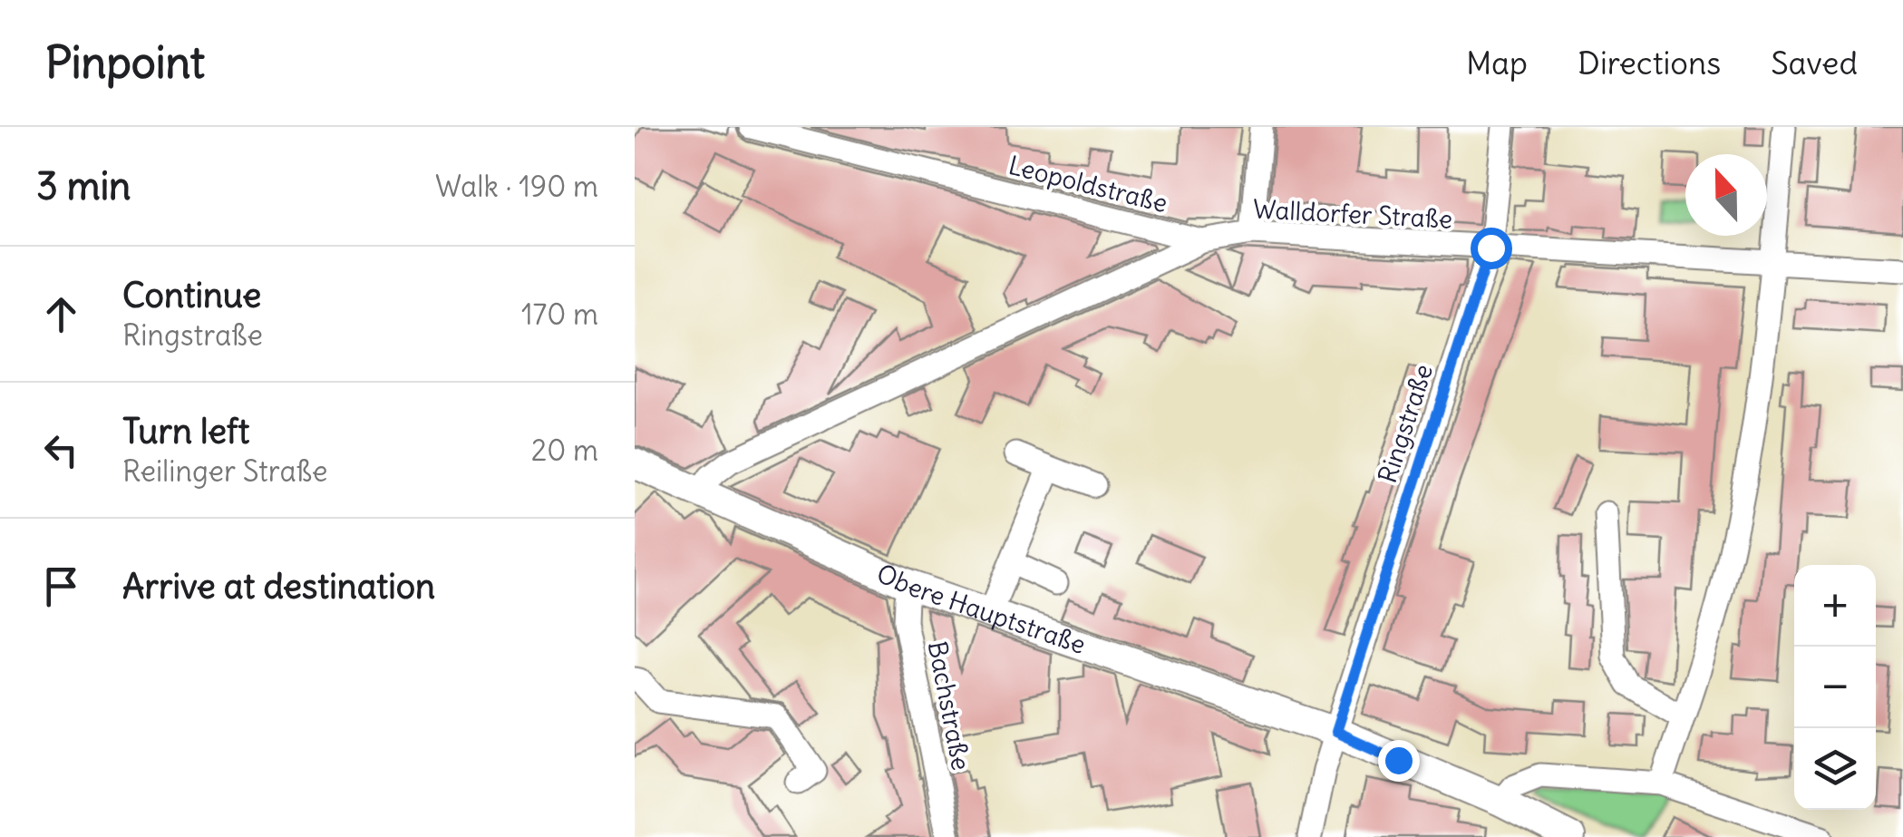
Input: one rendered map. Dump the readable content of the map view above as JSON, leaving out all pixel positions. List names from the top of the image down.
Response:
{
  "streets": {
    "main road": ["Obere Hauptstraße"],
    "street": [
      "Leopoldstraße",
      "Walldorfer Straße",
      "Ringstraße",
      "Bachstraße"
    ]
  },
  "crossings": [
    ["Leopoldstraße", "Walldorfer Straße"],
    ["Walldorfer Straße", "Ringstraße"],
    ["Walldorfer Straße", "Obere Hauptstraße"],
    ["Ringstraße", "Obere Hauptstraße"],
    ["Obere Hauptstraße", "Bachstraße"]
  ],
  "north": "top",
  "page": {
    "header": "Pinpoint",
    "nav": ["Map", "Directions", "Saved"],
    "heading": ["3 min", "Walk · 190 m"],
    "list": [
      ["Continue", "Ringstraße", "170 m"],
      ["Turn left", "Reilinger Straße", "20 m"],
      "Arrive at destination"
    ],
    "map_buttons": ["+", "−"]
  }
}
